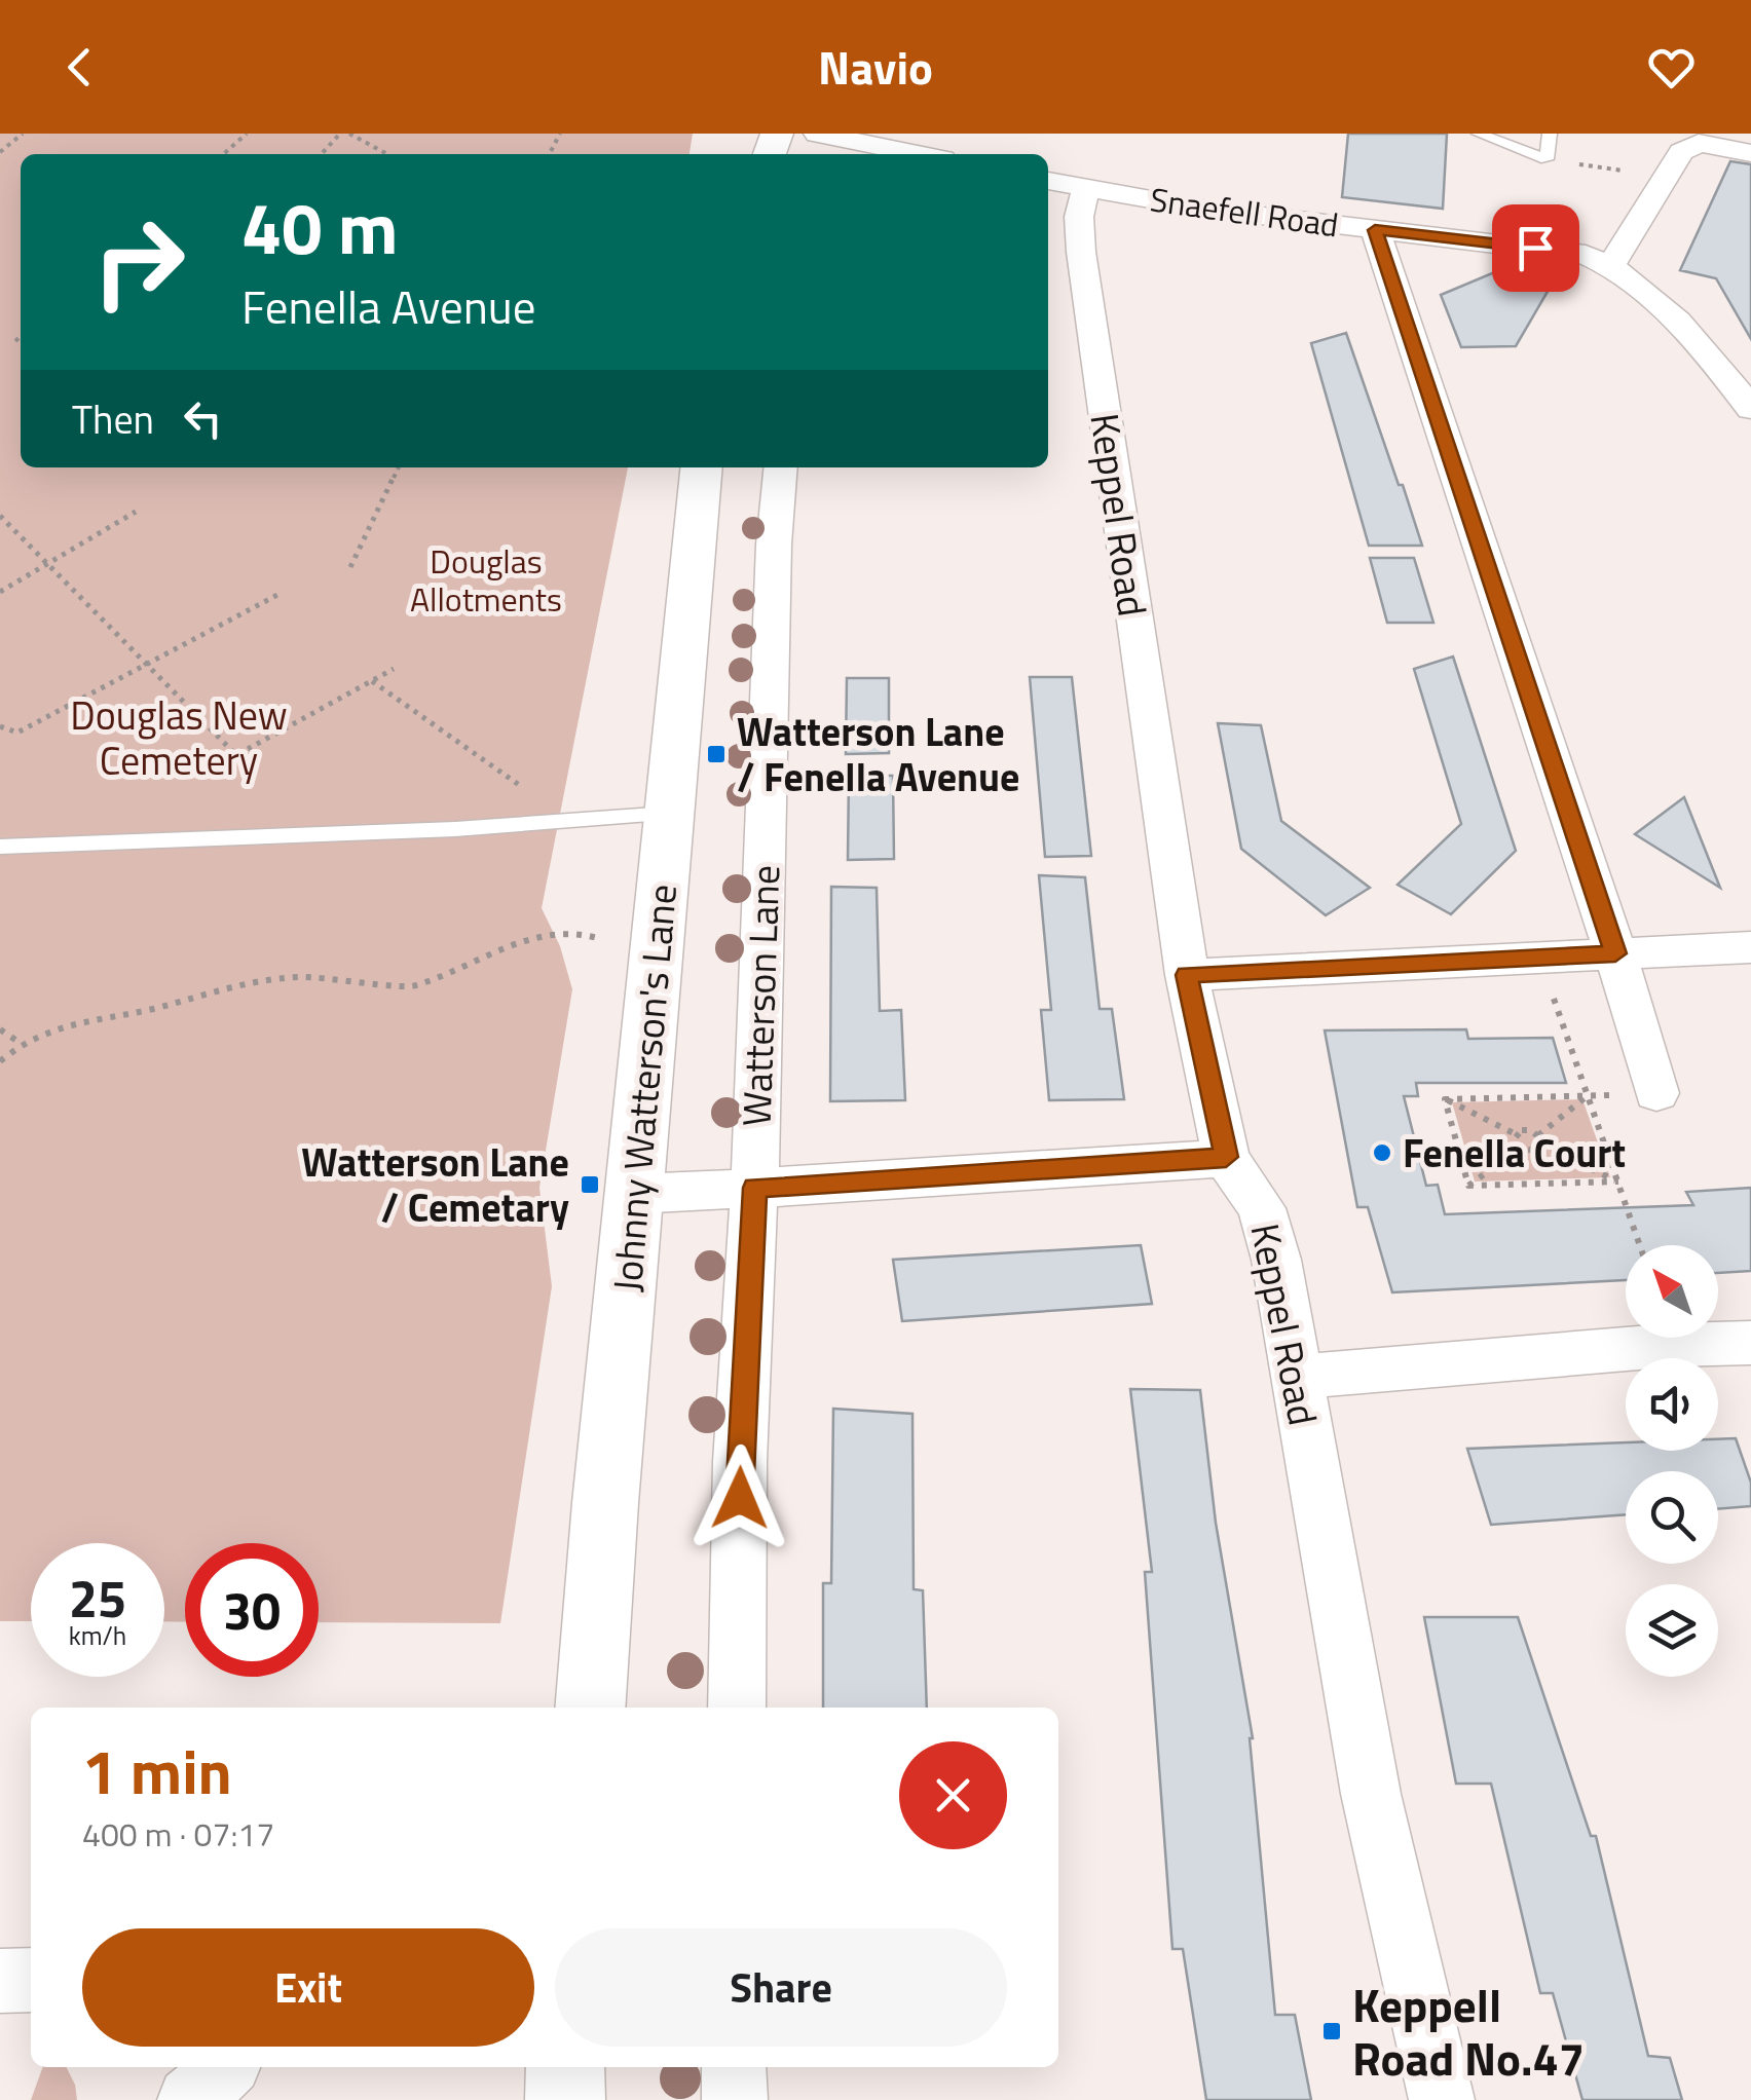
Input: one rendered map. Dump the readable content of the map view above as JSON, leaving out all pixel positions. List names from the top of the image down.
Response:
{
  "streets": {
    "highway": ["Johnny Watterson's Lane"],
    "street": ["Snaefell Road", "Keppel Road", "Watterson Lane"]
  },
  "crossings": [
    ["Snaefell Road", "Keppel Road"]
  ],
  "parks": ["Douglas Allotments", "Douglas New Cemetery"],
  "places": {
    "transit": ["Watterson Lane / Fenella Avenue", "Watterson Lane / Cemetary", "Keppell Road No.47"],
    "other": ["Fenella Court"]
  },
  "north": "top left",
  "page": {
    "header": "Navio",
    "turn": ["40 m", "Fenella Avenue"],
    "then": "Then",
    "speed": "25 km/h",
    "limit": "30",
    "heading": ["1 min", "400 m · 07:17"],
    "buttons": ["Exit", "Share"]
  }
}
